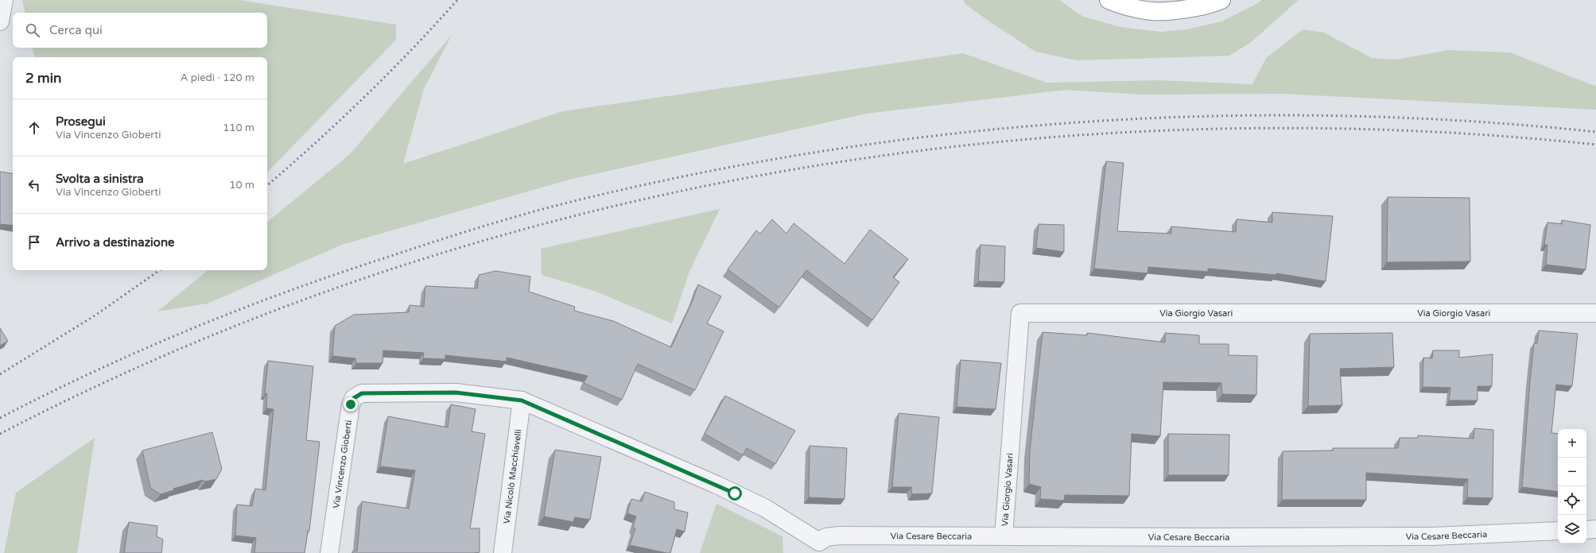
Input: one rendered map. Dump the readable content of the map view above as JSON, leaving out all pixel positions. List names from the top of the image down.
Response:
{
  "streets": {
    "street": [
      "Via Giorgio Vasari",
      "Via Vincenzo Gioberti",
      "Via Nicolò Macchiavelli",
      "Via Cesare Beccaria"
    ]
  },
  "crossings": [
    ["Via Giorgio Vasari", "Via Cesare Beccaria"],
    ["Via Vincenzo Gioberti", "Via Nicolò Macchiavelli"],
    ["Via Vincenzo Gioberti", "Via Cesare Beccaria"]
  ],
  "page": {
    "search": "Cerca qui",
    "heading": ["2 min", "A piedi · 120 m"],
    "list": [
      ["Prosegui", "Via Vincenzo Gioberti", "110 m"],
      ["Svolta a sinistra", "Via Vincenzo Gioberti", "10 m"],
      "Arrivo a destinazione"
    ],
    "map_buttons": ["+", "−"]
  }
}
